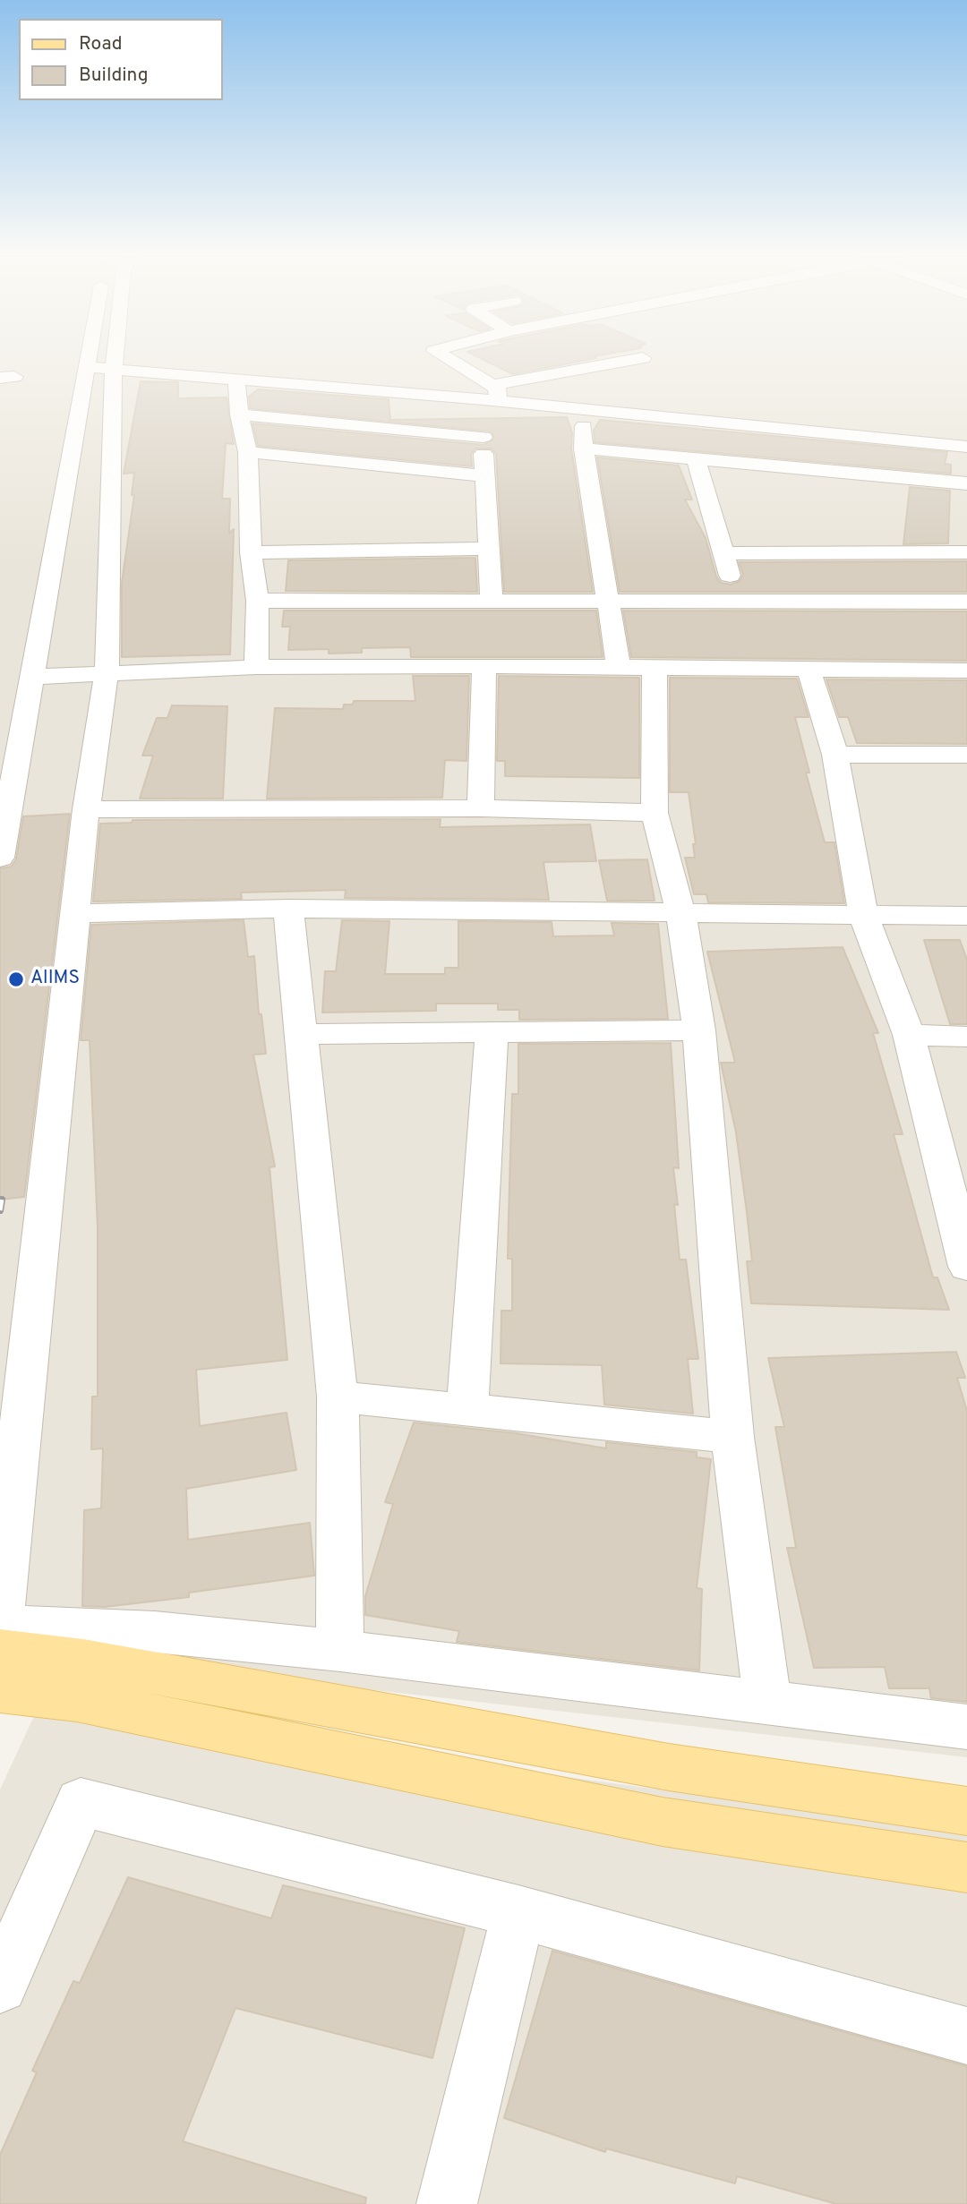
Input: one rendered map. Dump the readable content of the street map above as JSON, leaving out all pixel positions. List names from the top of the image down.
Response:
{
  "places": ["AIIMS"],
  "legend": ["Road", "Building"]
}
